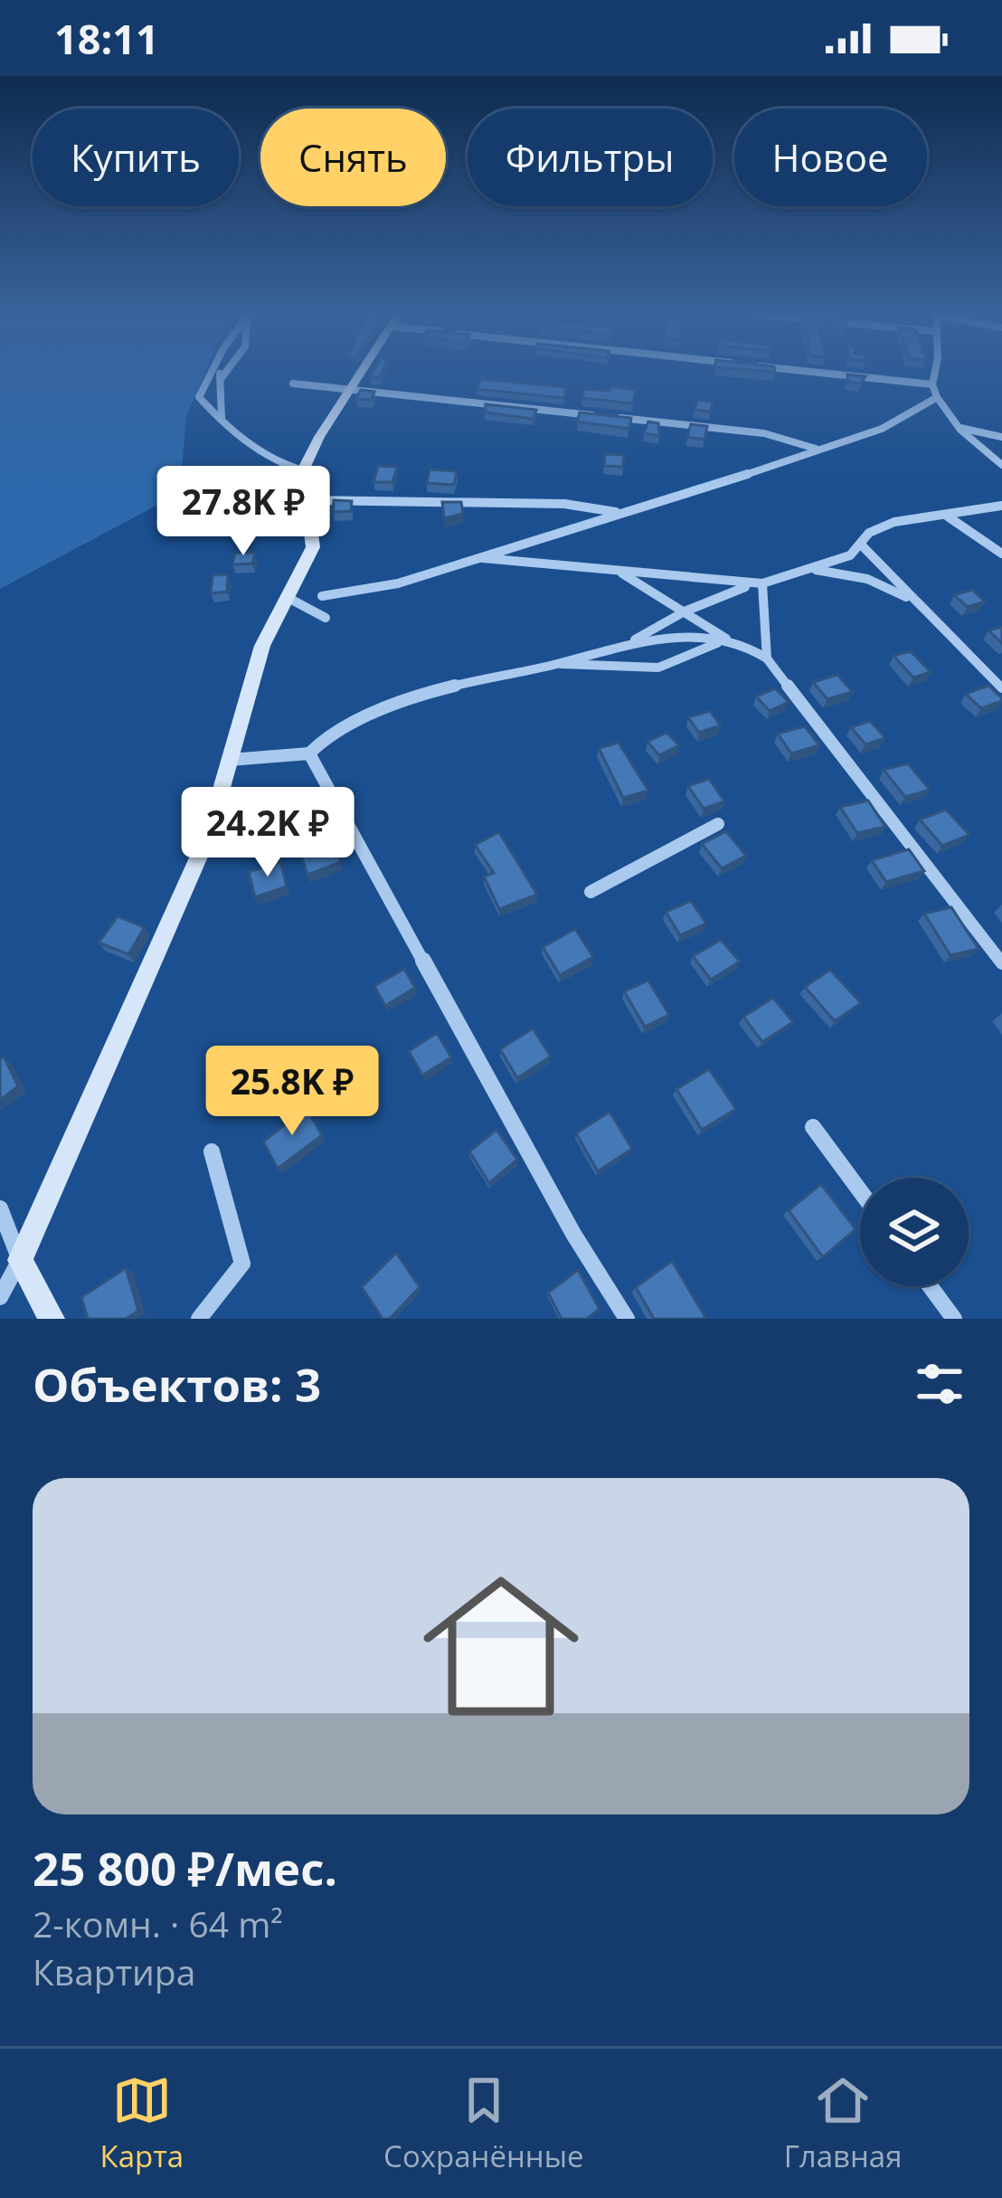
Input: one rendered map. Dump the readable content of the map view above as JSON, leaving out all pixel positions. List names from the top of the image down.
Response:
{
  "page": {
    "status": "18:11",
    "chip": [
      "Купить",
      "Снять",
      "Фильтры",
      "Новое"
    ],
    "price": ["27.8K ₽", "24.2K ₽", "25.8K ₽"],
    "heading": "Объектов: 3",
    "list": [
      {
        "name": "25 800 ₽/мес.",
        "note": "2-комн. · 64 m² · Квартира"
      }
    ],
    "tabs": ["Карта", "Сохранённые", "Главная"]
  }
}
